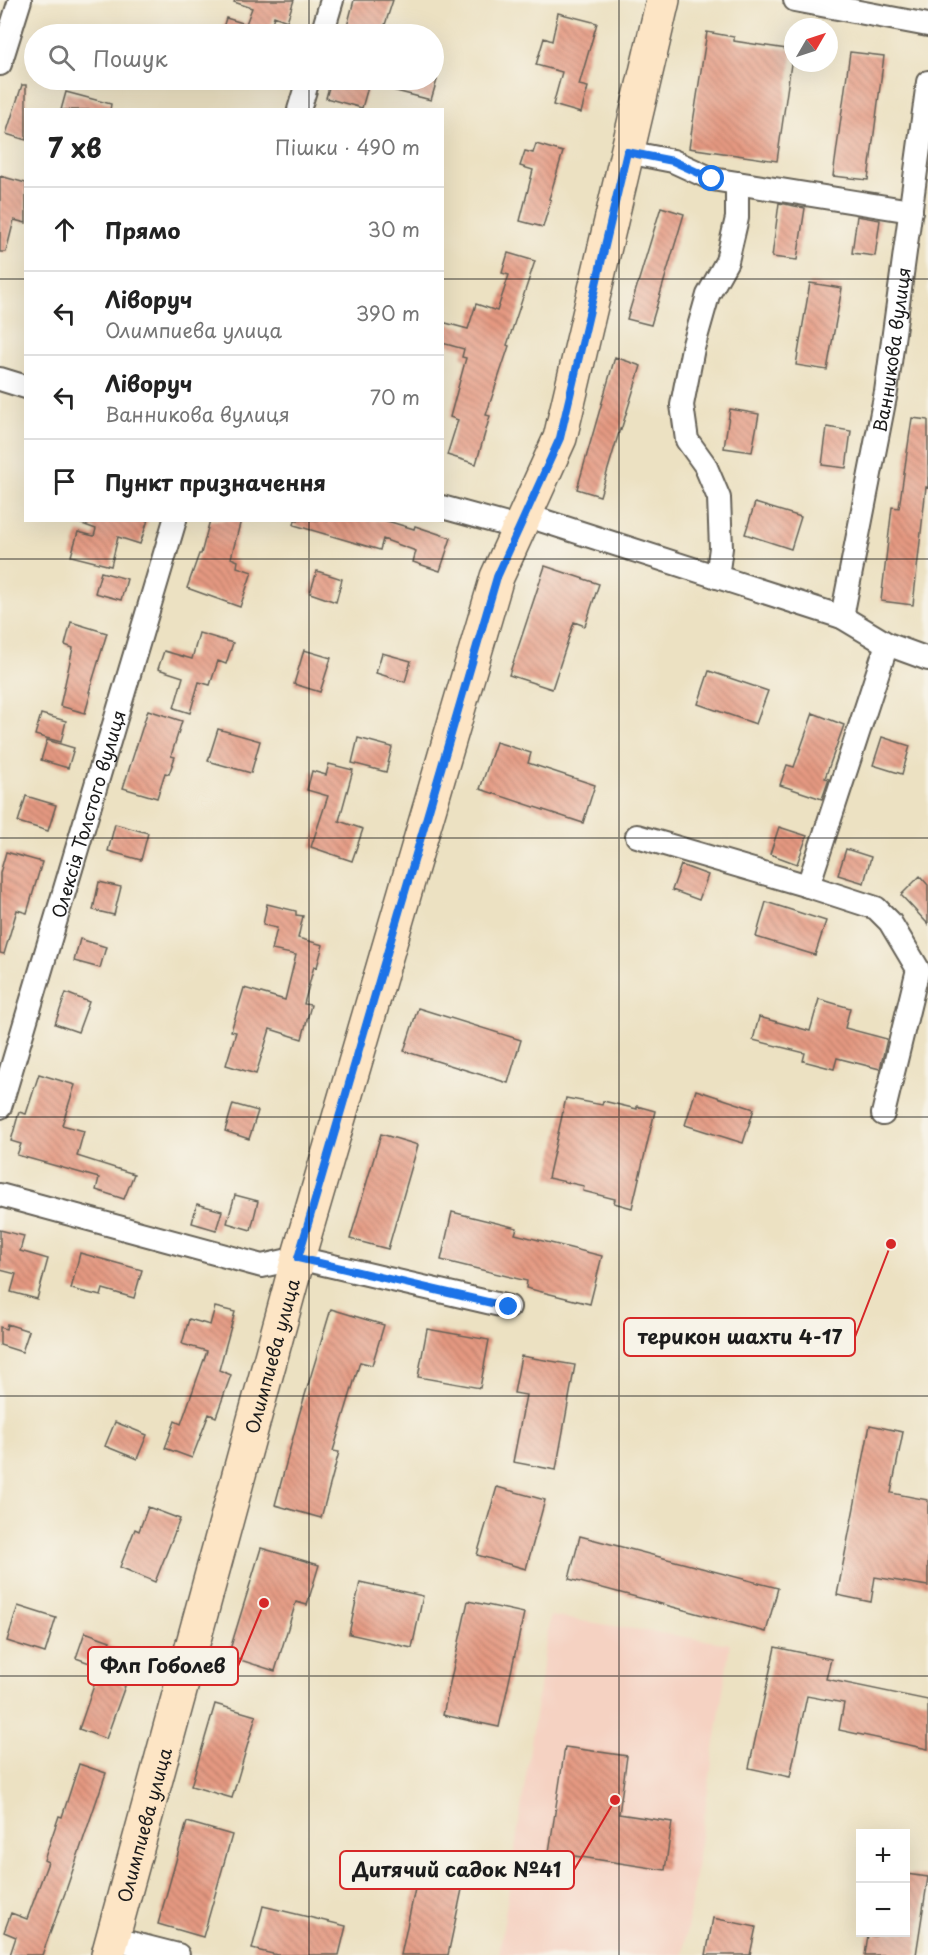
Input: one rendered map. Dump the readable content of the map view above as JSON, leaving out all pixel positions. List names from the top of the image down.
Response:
{
  "streets": {
    "main road": ["Олимпиева улица"],
    "street": ["Ванникова вулиця", "Олексія Толстого вулиця"]
  },
  "places": ["терикон шахти 4-17", "Флп Гоболев", "Дитячий садок №41"],
  "north": "top right",
  "page": {
    "search": "Пошук",
    "heading": ["7 хв", "Пішки · 490 m"],
    "list": [
      ["Прямо", "30 m"],
      ["Ліворуч", "Олимпиева улица", "390 m"],
      ["Ліворуч", "Ванникова вулиця", "70 m"],
      "Пункт призначення"
    ],
    "map_buttons": ["+", "−"]
  }
}
